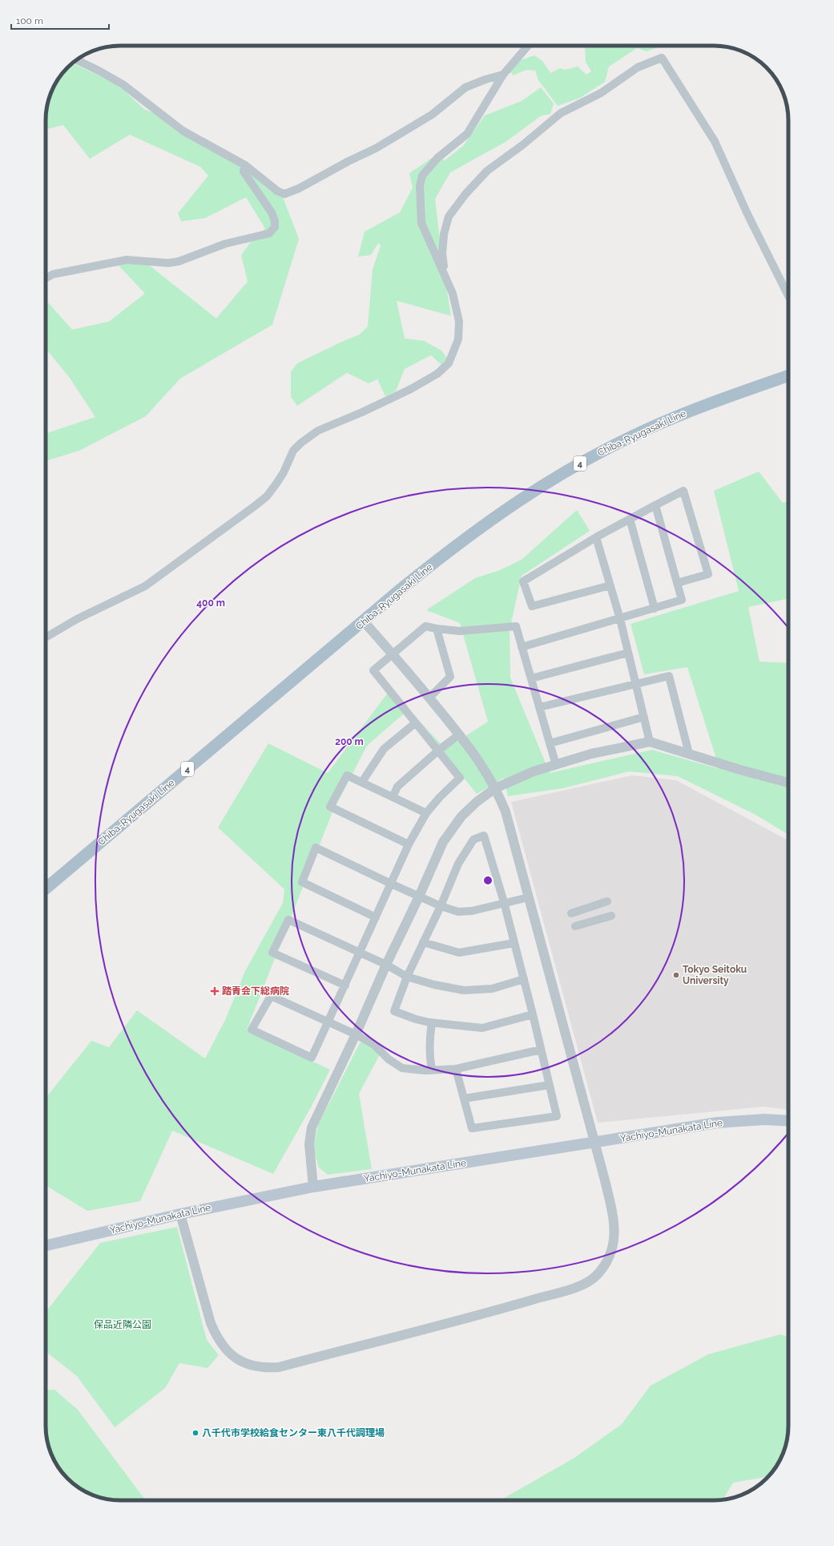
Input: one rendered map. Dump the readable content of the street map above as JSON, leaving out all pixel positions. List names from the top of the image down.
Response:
{
  "streets": {
    "main road": ["Chiba-Ryugasaki Line", "4", "Yachiyo-Munakata Line"]
  },
  "parks": ["保品近隣公園"],
  "places": {
    "other": ["Tokyo Seitoku University", "八千代市学校給食センター東八千代調理場"],
    "health": ["踏青会下総病院"]
  },
  "scale_bar": "100 m",
  "rings": ["400 m", "200 m"]
}
